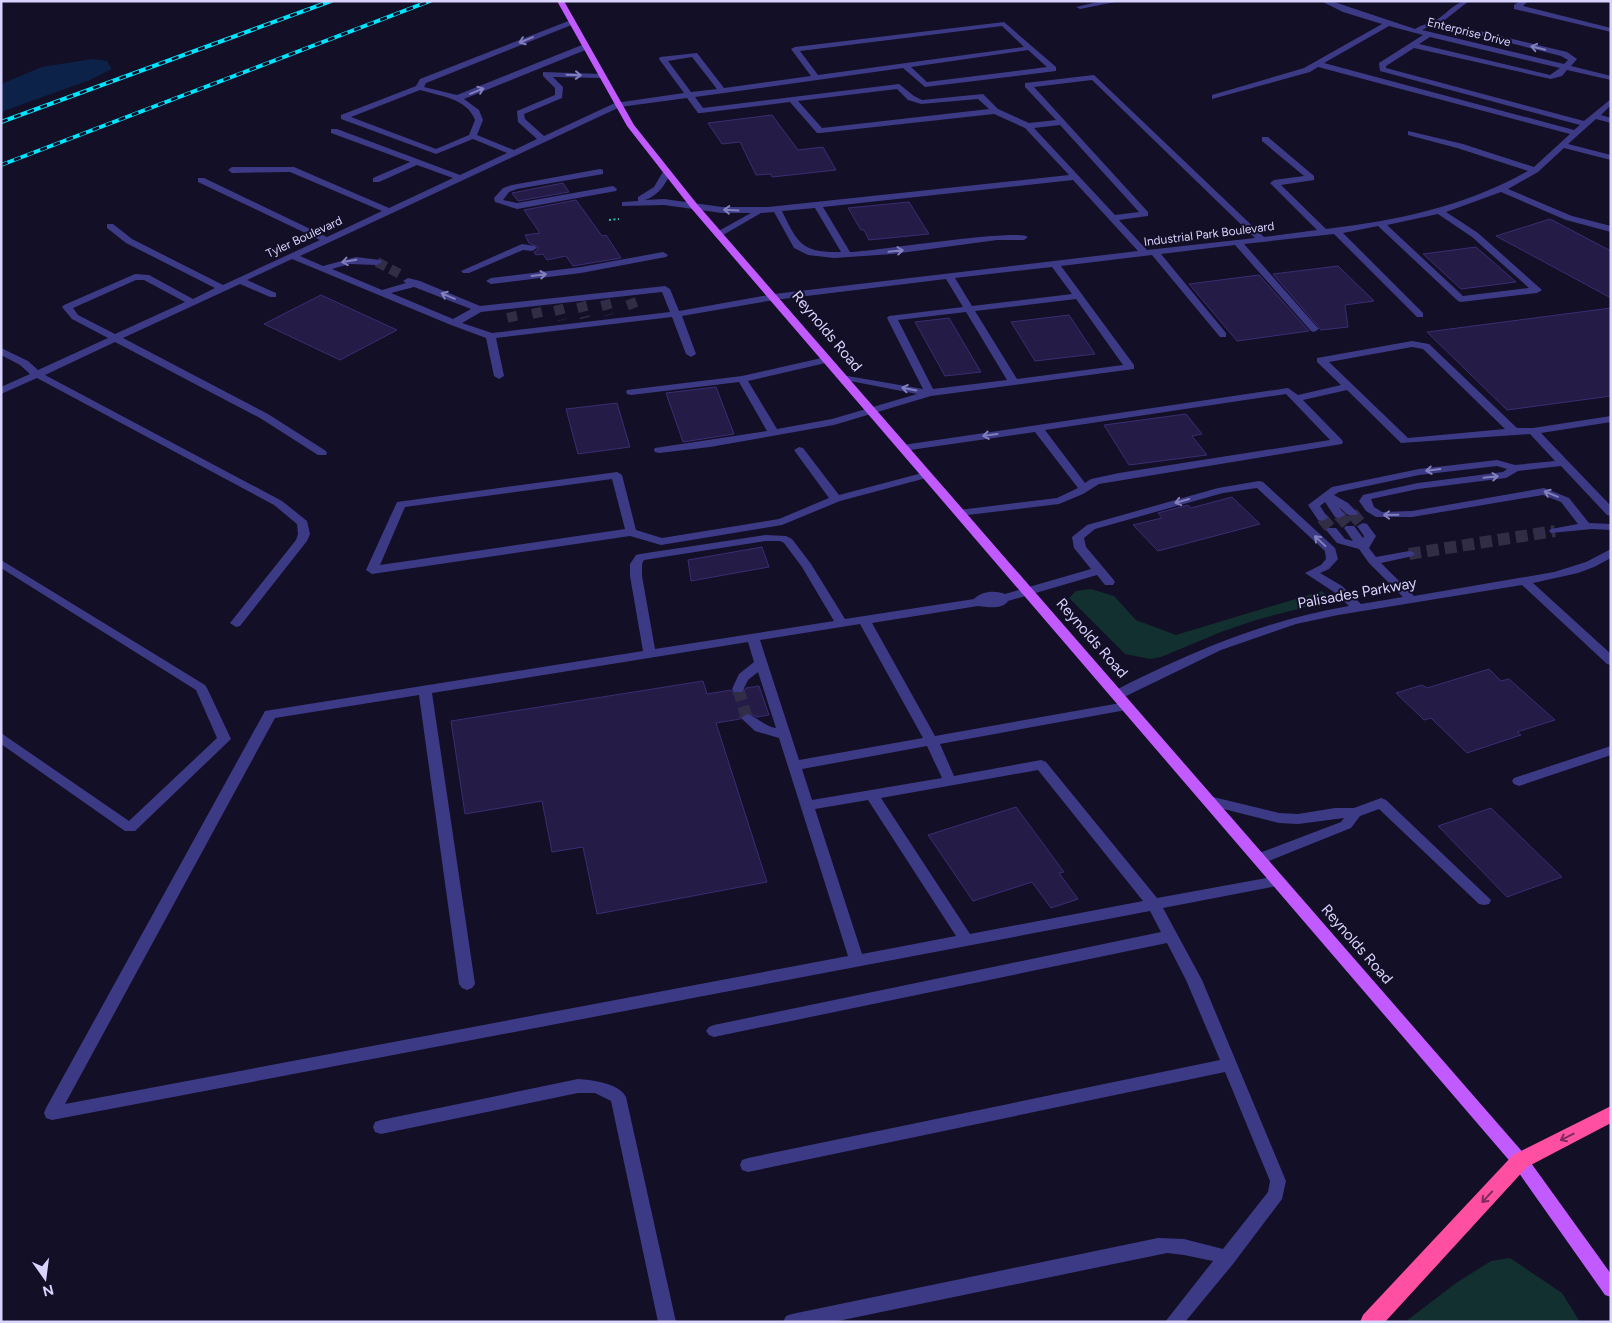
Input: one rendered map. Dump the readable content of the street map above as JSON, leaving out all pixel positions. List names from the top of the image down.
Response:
{
  "streets": {
    "main road": ["Reynolds Road"],
    "street": [
      "Enterprise Drive",
      "Industrial Park Boulevard",
      "Tyler Boulevard",
      "Palisades Parkway"
    ]
  },
  "crossings": [
    ["Industrial Park Boulevard", "Reynolds Road"],
    ["Tyler Boulevard", "Reynolds Road"],
    ["Reynolds Road", "Palisades Parkway"]
  ],
  "north": "bottom"
}
